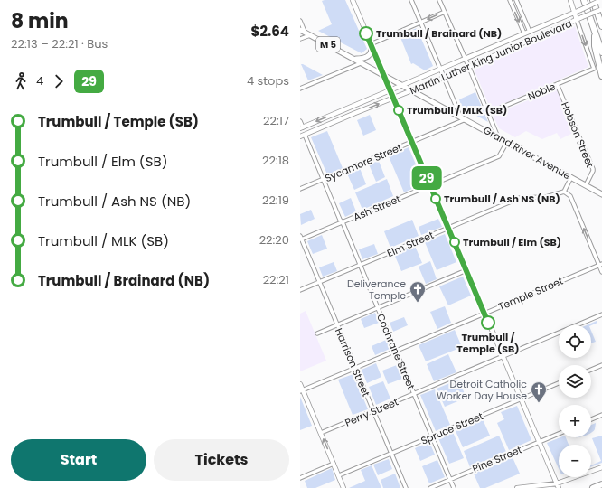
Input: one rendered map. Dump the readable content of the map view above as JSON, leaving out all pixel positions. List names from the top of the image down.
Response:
{
  "streets": {
    "main road": ["M 5", "Grand River Avenue"],
    "street": [
      "Martin Luther King Junior Boulevard",
      "Noble",
      "Hobson Street",
      "Sycamore Street",
      "Ash Street",
      "Elm Street",
      "Temple Street",
      "Cochrane Street",
      "Harrison Street",
      "Perry Street",
      "Spruce Street",
      "Pine Street"
    ]
  },
  "crossings": [
    ["Martin Luther King Junior Boulevard", "Noble"],
    ["Martin Luther King Junior Boulevard", "Grand River Avenue"],
    ["Martin Luther King Junior Boulevard", "Cochrane Street"],
    ["Noble", "Hobson Street"],
    ["Hobson Street", "Grand River Avenue"],
    ["Grand River Avenue", "Sycamore Street"],
    ["Grand River Avenue", "Ash Street"],
    ["Sycamore Street", "Cochrane Street"],
    ["Ash Street", "Cochrane Street"],
    ["Ash Street", "Harrison Street"],
    ["Elm Street", "Cochrane Street"],
    ["Elm Street", "Harrison Street"],
    ["Temple Street", "Cochrane Street"],
    ["Temple Street", "Harrison Street"],
    ["Cochrane Street", "Perry Street"],
    ["Cochrane Street", "Spruce Street"],
    ["Cochrane Street", "Pine Street"],
    ["Harrison Street", "Perry Street"],
    ["Harrison Street", "Spruce Street"]
  ],
  "places": {
    "other": [
      "Trumbull / Brainard (NB)",
      "Trumbull / MLK (SB)",
      "Trumbull / Ash NS (NB)",
      "Trumbull / Elm (SB)",
      "Trumbull / Temple (SB)"
    ],
    "church": ["Deliverance Temple", "Detroit Catholic Worker Day House"]
  },
  "lines": ["bus line 29"],
  "page": {
    "heading": ["8 min", "22:13 – 22:21 · Bus", "$2.64"],
    "on_map": "29",
    "legs": ["4", "29", "4 stops"],
    "list": [
      {
        "name": "Trumbull / Temple (SB)",
        "value": "22:17"
      },
      {
        "name": "Trumbull / Elm (SB)",
        "value": "22:18"
      },
      {
        "name": "Trumbull / Ash NS (NB)",
        "value": "22:19"
      },
      {
        "name": "Trumbull / MLK (SB)",
        "value": "22:20"
      },
      {
        "name": "Trumbull / Brainard (NB)",
        "value": "22:21"
      }
    ],
    "map_buttons": ["+", "−"],
    "buttons": ["Start", "Tickets"]
  }
}
